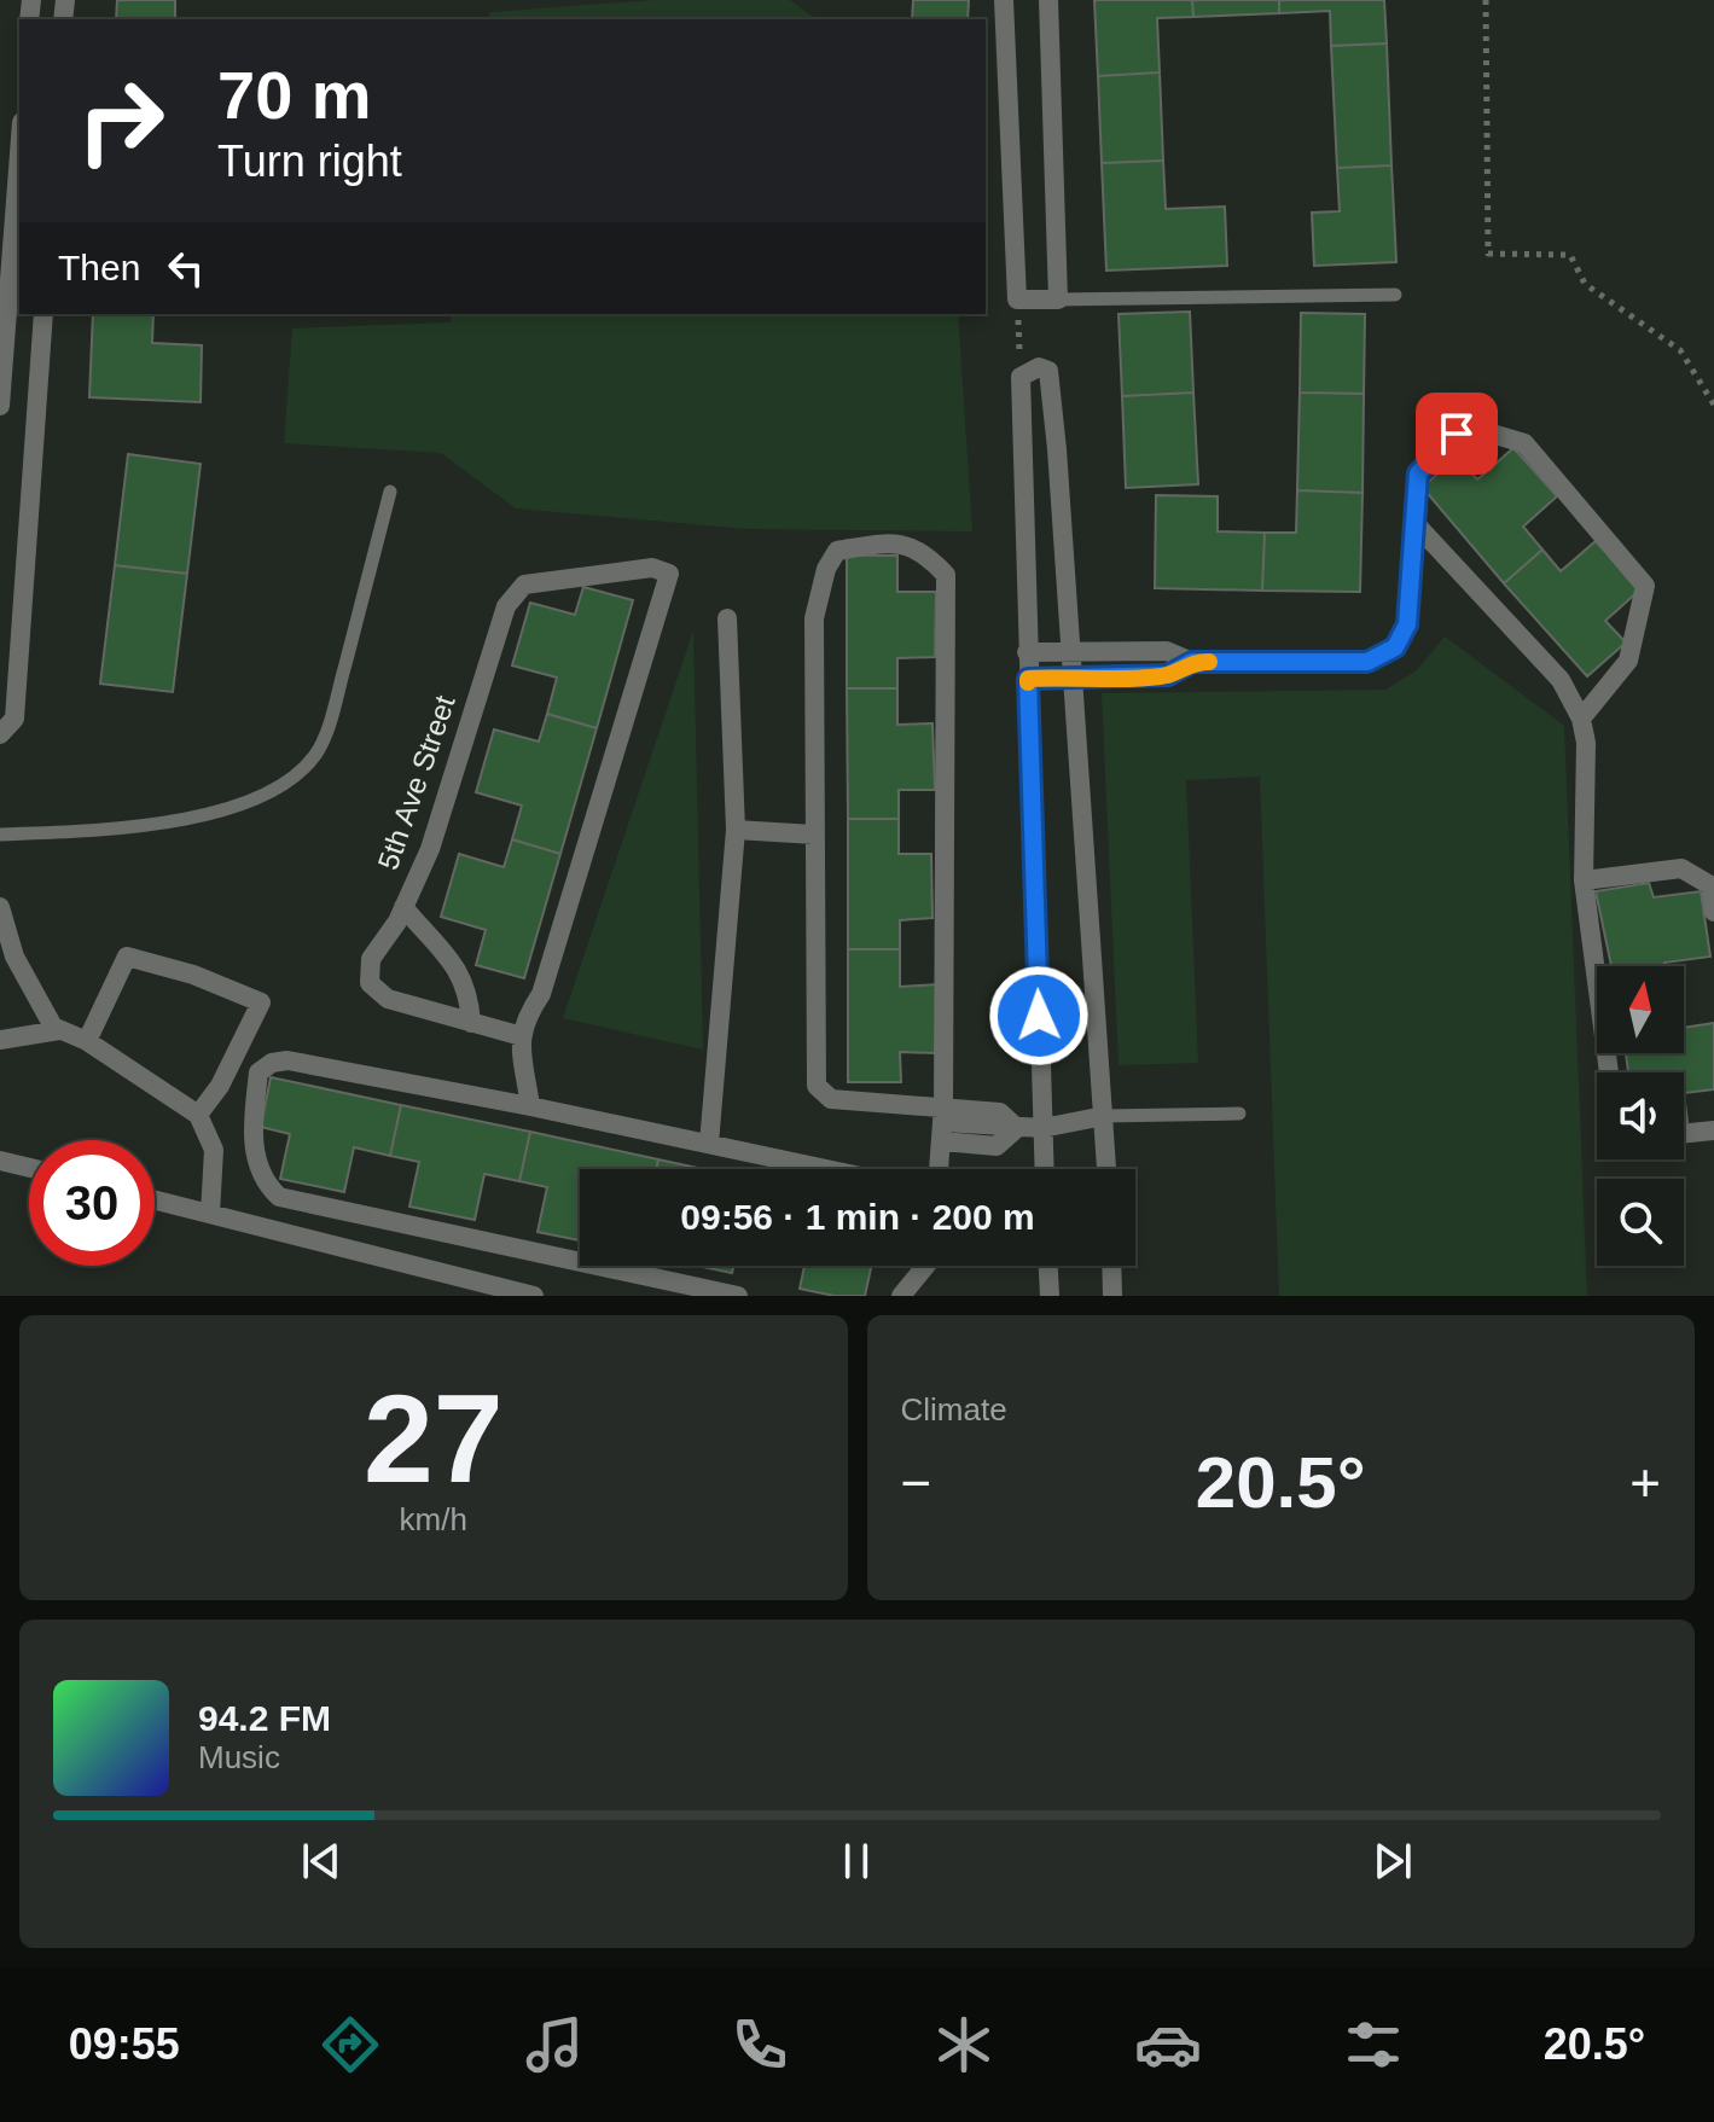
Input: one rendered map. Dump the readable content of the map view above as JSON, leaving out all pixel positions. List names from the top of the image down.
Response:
{
  "streets": {
    "street": ["5th Ave Street"]
  },
  "north": "top",
  "page": {
    "turn": ["70 m", "Turn right"],
    "then": "Then",
    "limit": "30",
    "trip": "09:56 · 1 min · 200 m",
    "tile": [
      ["27", "km/h"],
      "Climate"
    ],
    "heat": ["−", "20.5°", "+"],
    "song": ["94.2 FM", "Music"],
    "tabs": ["09:55", "20.5°"]
  }
}
